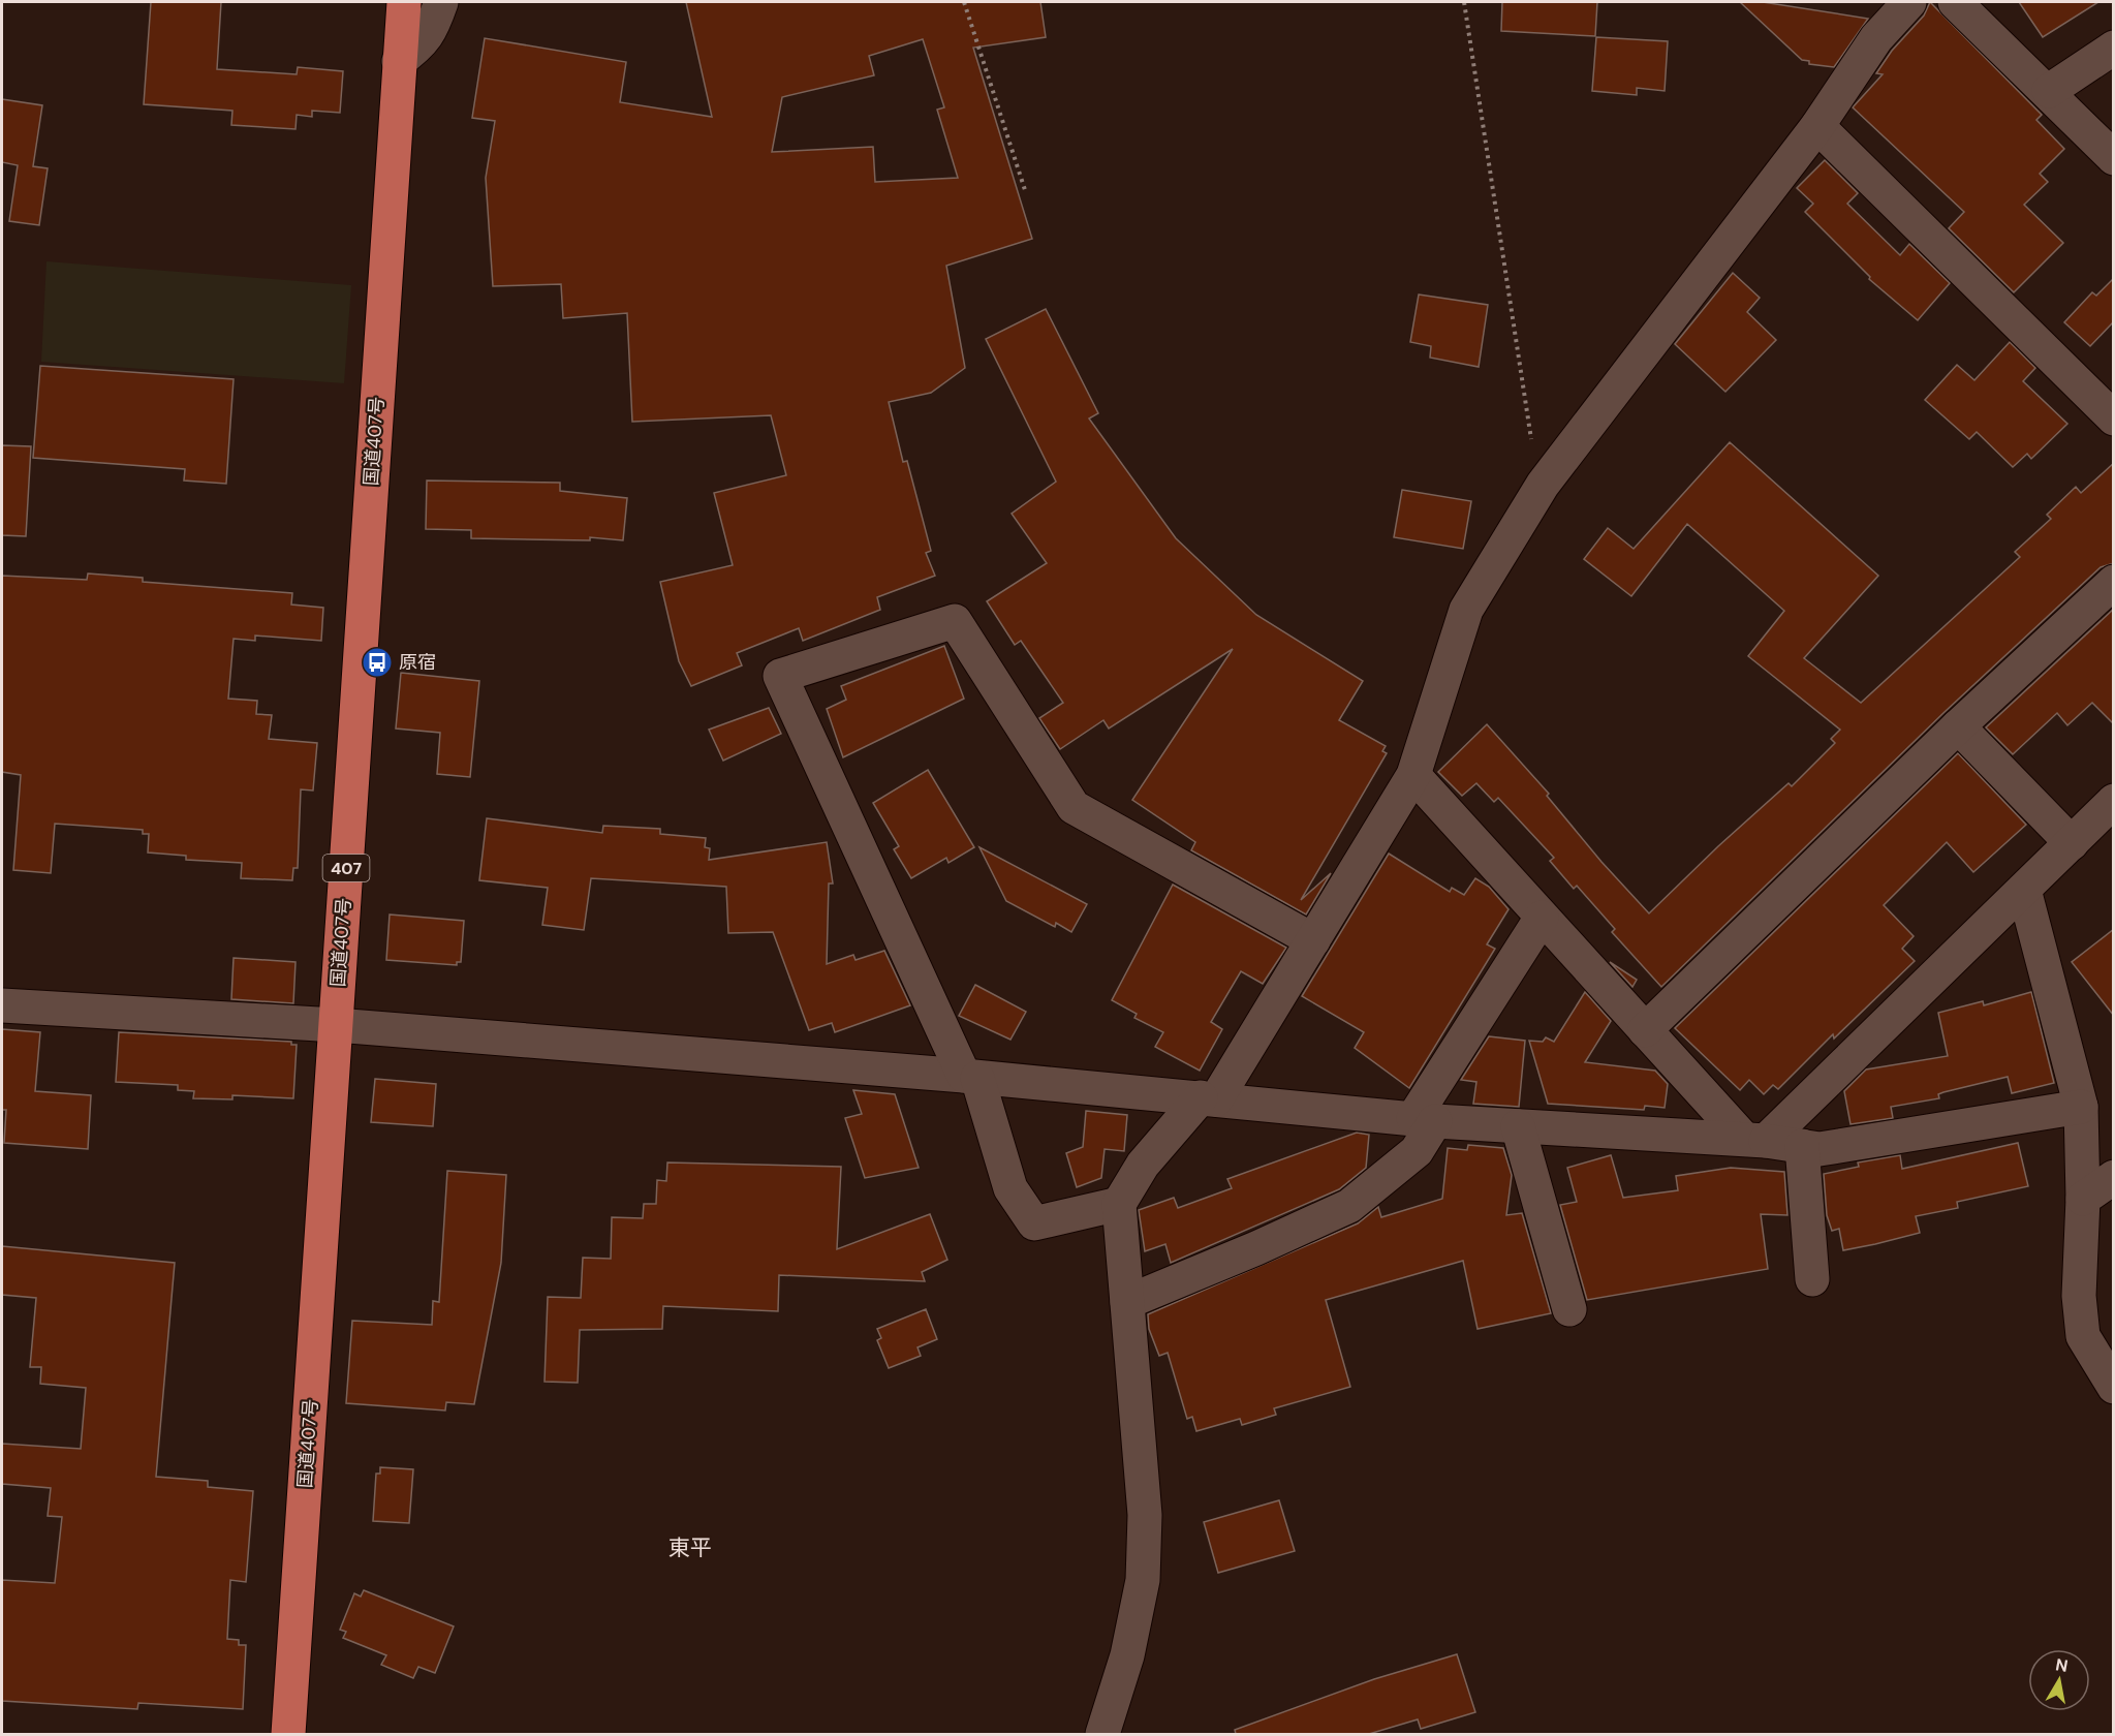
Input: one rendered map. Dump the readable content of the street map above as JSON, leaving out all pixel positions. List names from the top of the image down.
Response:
{
  "streets": {
    "highway": ["国道407号", "407"]
  },
  "districts": ["東平"],
  "places": {
    "bus stop": ["原宿"]
  },
  "north": "top"
}
